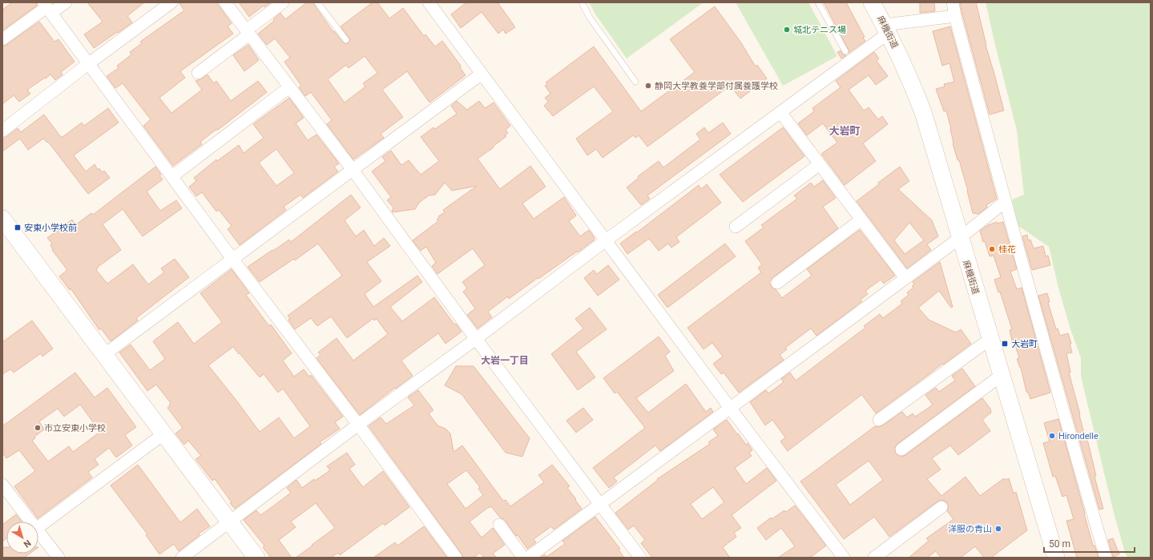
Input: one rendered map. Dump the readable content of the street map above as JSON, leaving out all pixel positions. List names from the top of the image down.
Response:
{
  "streets": {
    "street": ["麻機街道"]
  },
  "districts": ["大岩町", "大岩一丁目"],
  "places": {
    "other": [
      "城北テニス場",
      "静岡大学教養学部付属養護学校",
      "桂花",
      "市立安東小学校",
      "Hirondelle",
      "洋服の青山"
    ],
    "transit": ["安東小学校前", "大岩町"]
  },
  "scale_bar": "50 m",
  "north": "bottom right"
}
